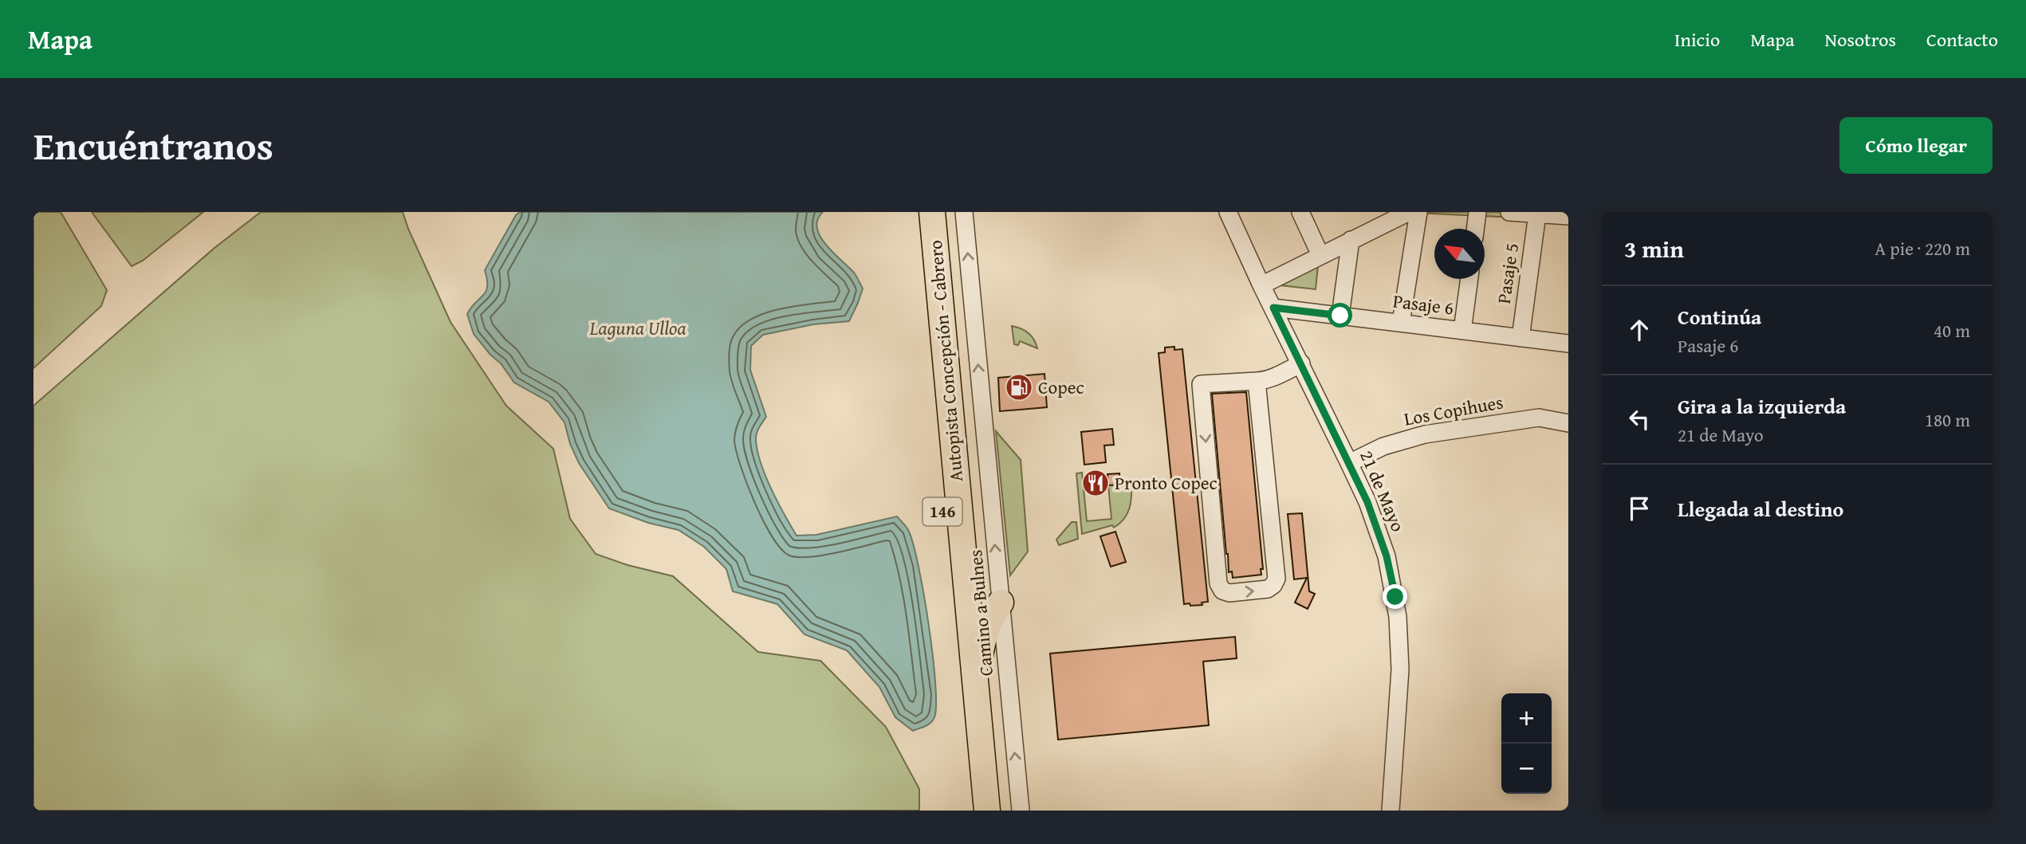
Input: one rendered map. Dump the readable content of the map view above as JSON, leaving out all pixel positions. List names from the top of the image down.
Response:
{
  "streets": {
    "highway": ["Autopista Concepción - Cabrero", "146"],
    "street": [
      "Pasaje 5",
      "Pasaje 6",
      "Los Copihues",
      "21 de Mayo",
      "Camino a Bulnes"
    ]
  },
  "crossings": [
    ["Pasaje 5", "Pasaje 6"],
    ["Pasaje 6", "21 de Mayo"],
    ["Los Copihues", "21 de Mayo"]
  ],
  "one_way": ["Camino a Bulnes"],
  "water": ["Laguna Ulloa"],
  "places": {
    "fuel station": ["Copec"],
    "restaurant": ["Pronto Copec"]
  },
  "north": "top left",
  "page": {
    "header": "Mapa",
    "nav": [
      "Inicio",
      "Mapa",
      "Nosotros",
      "Contacto"
    ],
    "title": "Encuéntranos",
    "buttons": "Cómo llegar",
    "heading": ["3 min", "A pie · 220 m"],
    "list": [
      ["Continúa", "Pasaje 6", "40 m"],
      ["Gira a la izquierda", "21 de Mayo", "180 m"],
      "Llegada al destino"
    ],
    "map_buttons": ["+", "−"]
  }
}
